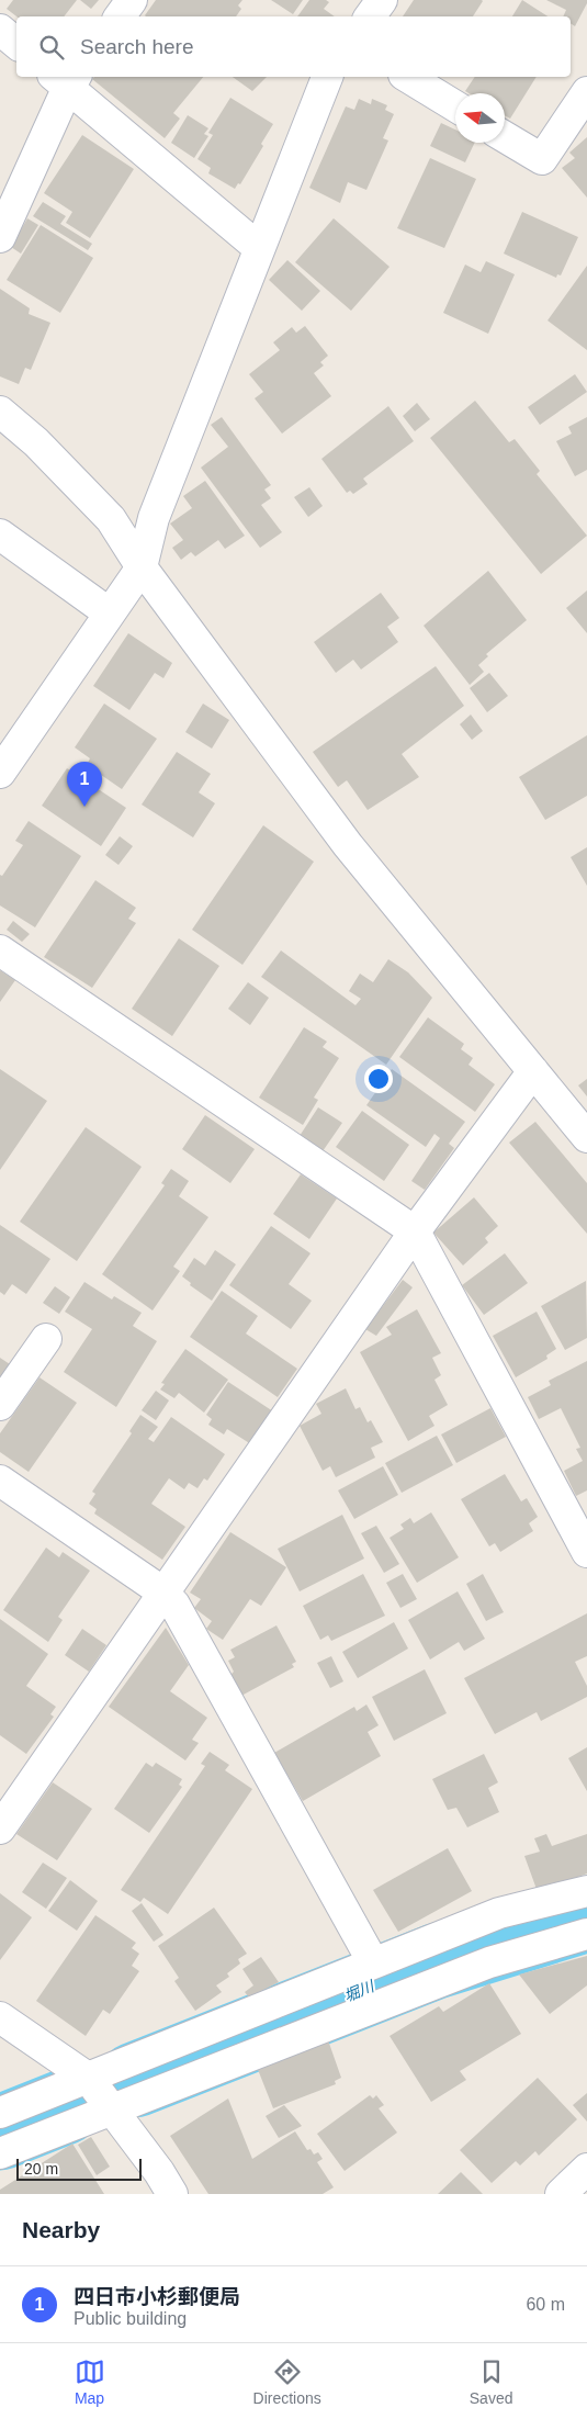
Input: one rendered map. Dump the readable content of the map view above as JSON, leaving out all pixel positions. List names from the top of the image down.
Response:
{
  "water": ["堀川"],
  "scale_bar": "20 m",
  "north": "left",
  "page": {
    "search": "Search here",
    "pins": "1",
    "scale": "20 m",
    "heading": "Nearby",
    "list": [
      {
        "mark": "1",
        "name": "四日市小杉郵便局",
        "note": "Public building",
        "value": "60 m"
      }
    ],
    "nav": ["Map", "Directions", "Saved"]
  }
}
